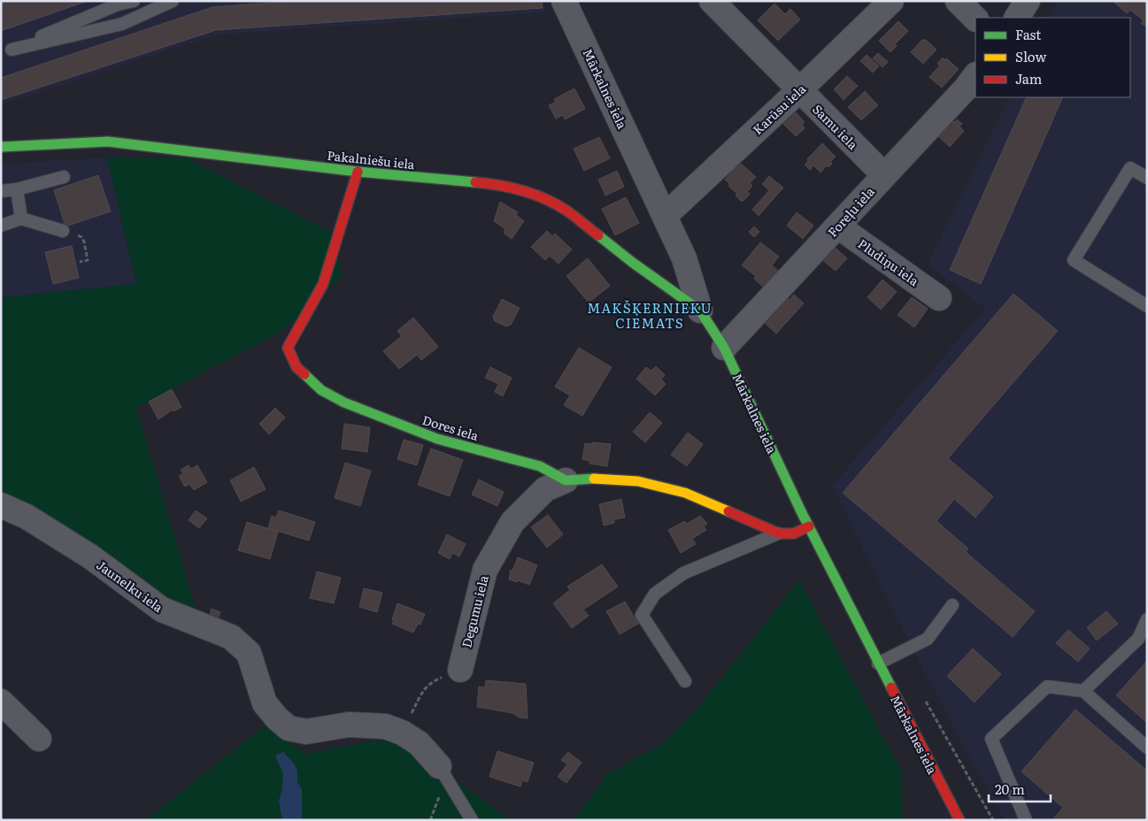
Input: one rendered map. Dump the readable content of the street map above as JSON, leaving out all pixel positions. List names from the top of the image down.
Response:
{
  "streets": {
    "street": [
      "Mārkalnes iela",
      "Karūsu iela",
      "Samu iela",
      "Pakalniešu iela",
      "Foreļu iela",
      "Pludiņu iela",
      "Dores iela",
      "Jaunelku iela",
      "Degumu iela"
    ]
  },
  "crossings": [
    ["Mārkalnes iela", "Karūsu iela"],
    ["Mārkalnes iela", "Pakalniešu iela"],
    ["Mārkalnes iela", "Foreļu iela"],
    ["Karūsu iela", "Samu iela"],
    ["Samu iela", "Foreļu iela"],
    ["Pakalniešu iela", "Dores iela"],
    ["Foreļu iela", "Pludiņu iela"],
    ["Dores iela", "Degumu iela"]
  ],
  "districts": ["MAKŠĶERNIEKU CIEMATS"],
  "legend": ["Fast", "Slow", "Jam"],
  "scale_bar": "20 m"
}
